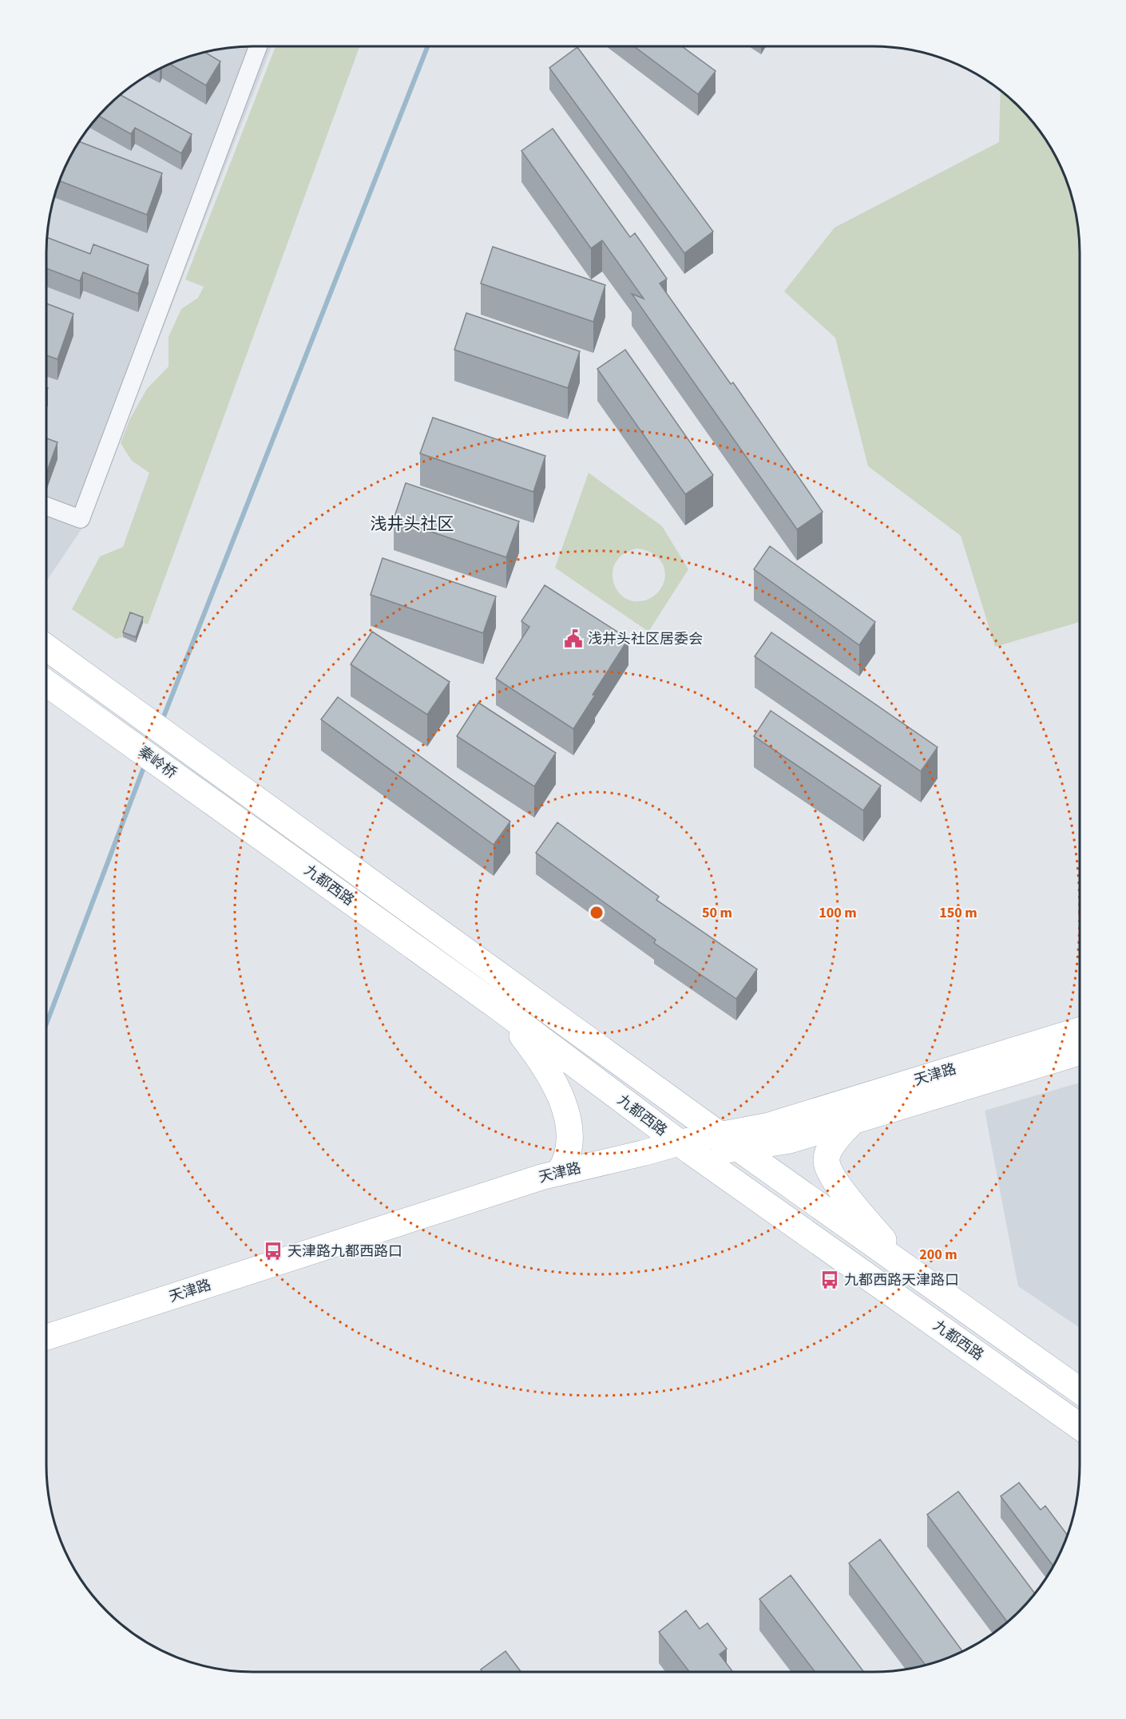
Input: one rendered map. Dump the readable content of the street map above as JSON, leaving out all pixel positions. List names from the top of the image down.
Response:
{
  "streets": {
    "main road": ["秦岭桥", "九都西路", "天津路"]
  },
  "crossings": [
    ["秦岭桥", "九都西路"],
    ["九都西路", "天津路"]
  ],
  "districts": ["浅井头社区"],
  "places": {
    "public building": ["浅井头社区居委会"],
    "bus stop": ["天津路九都西路口", "九都西路天津路口"]
  },
  "rings": [
    "50 m",
    "100 m",
    "150 m",
    "200 m"
  ]
}
